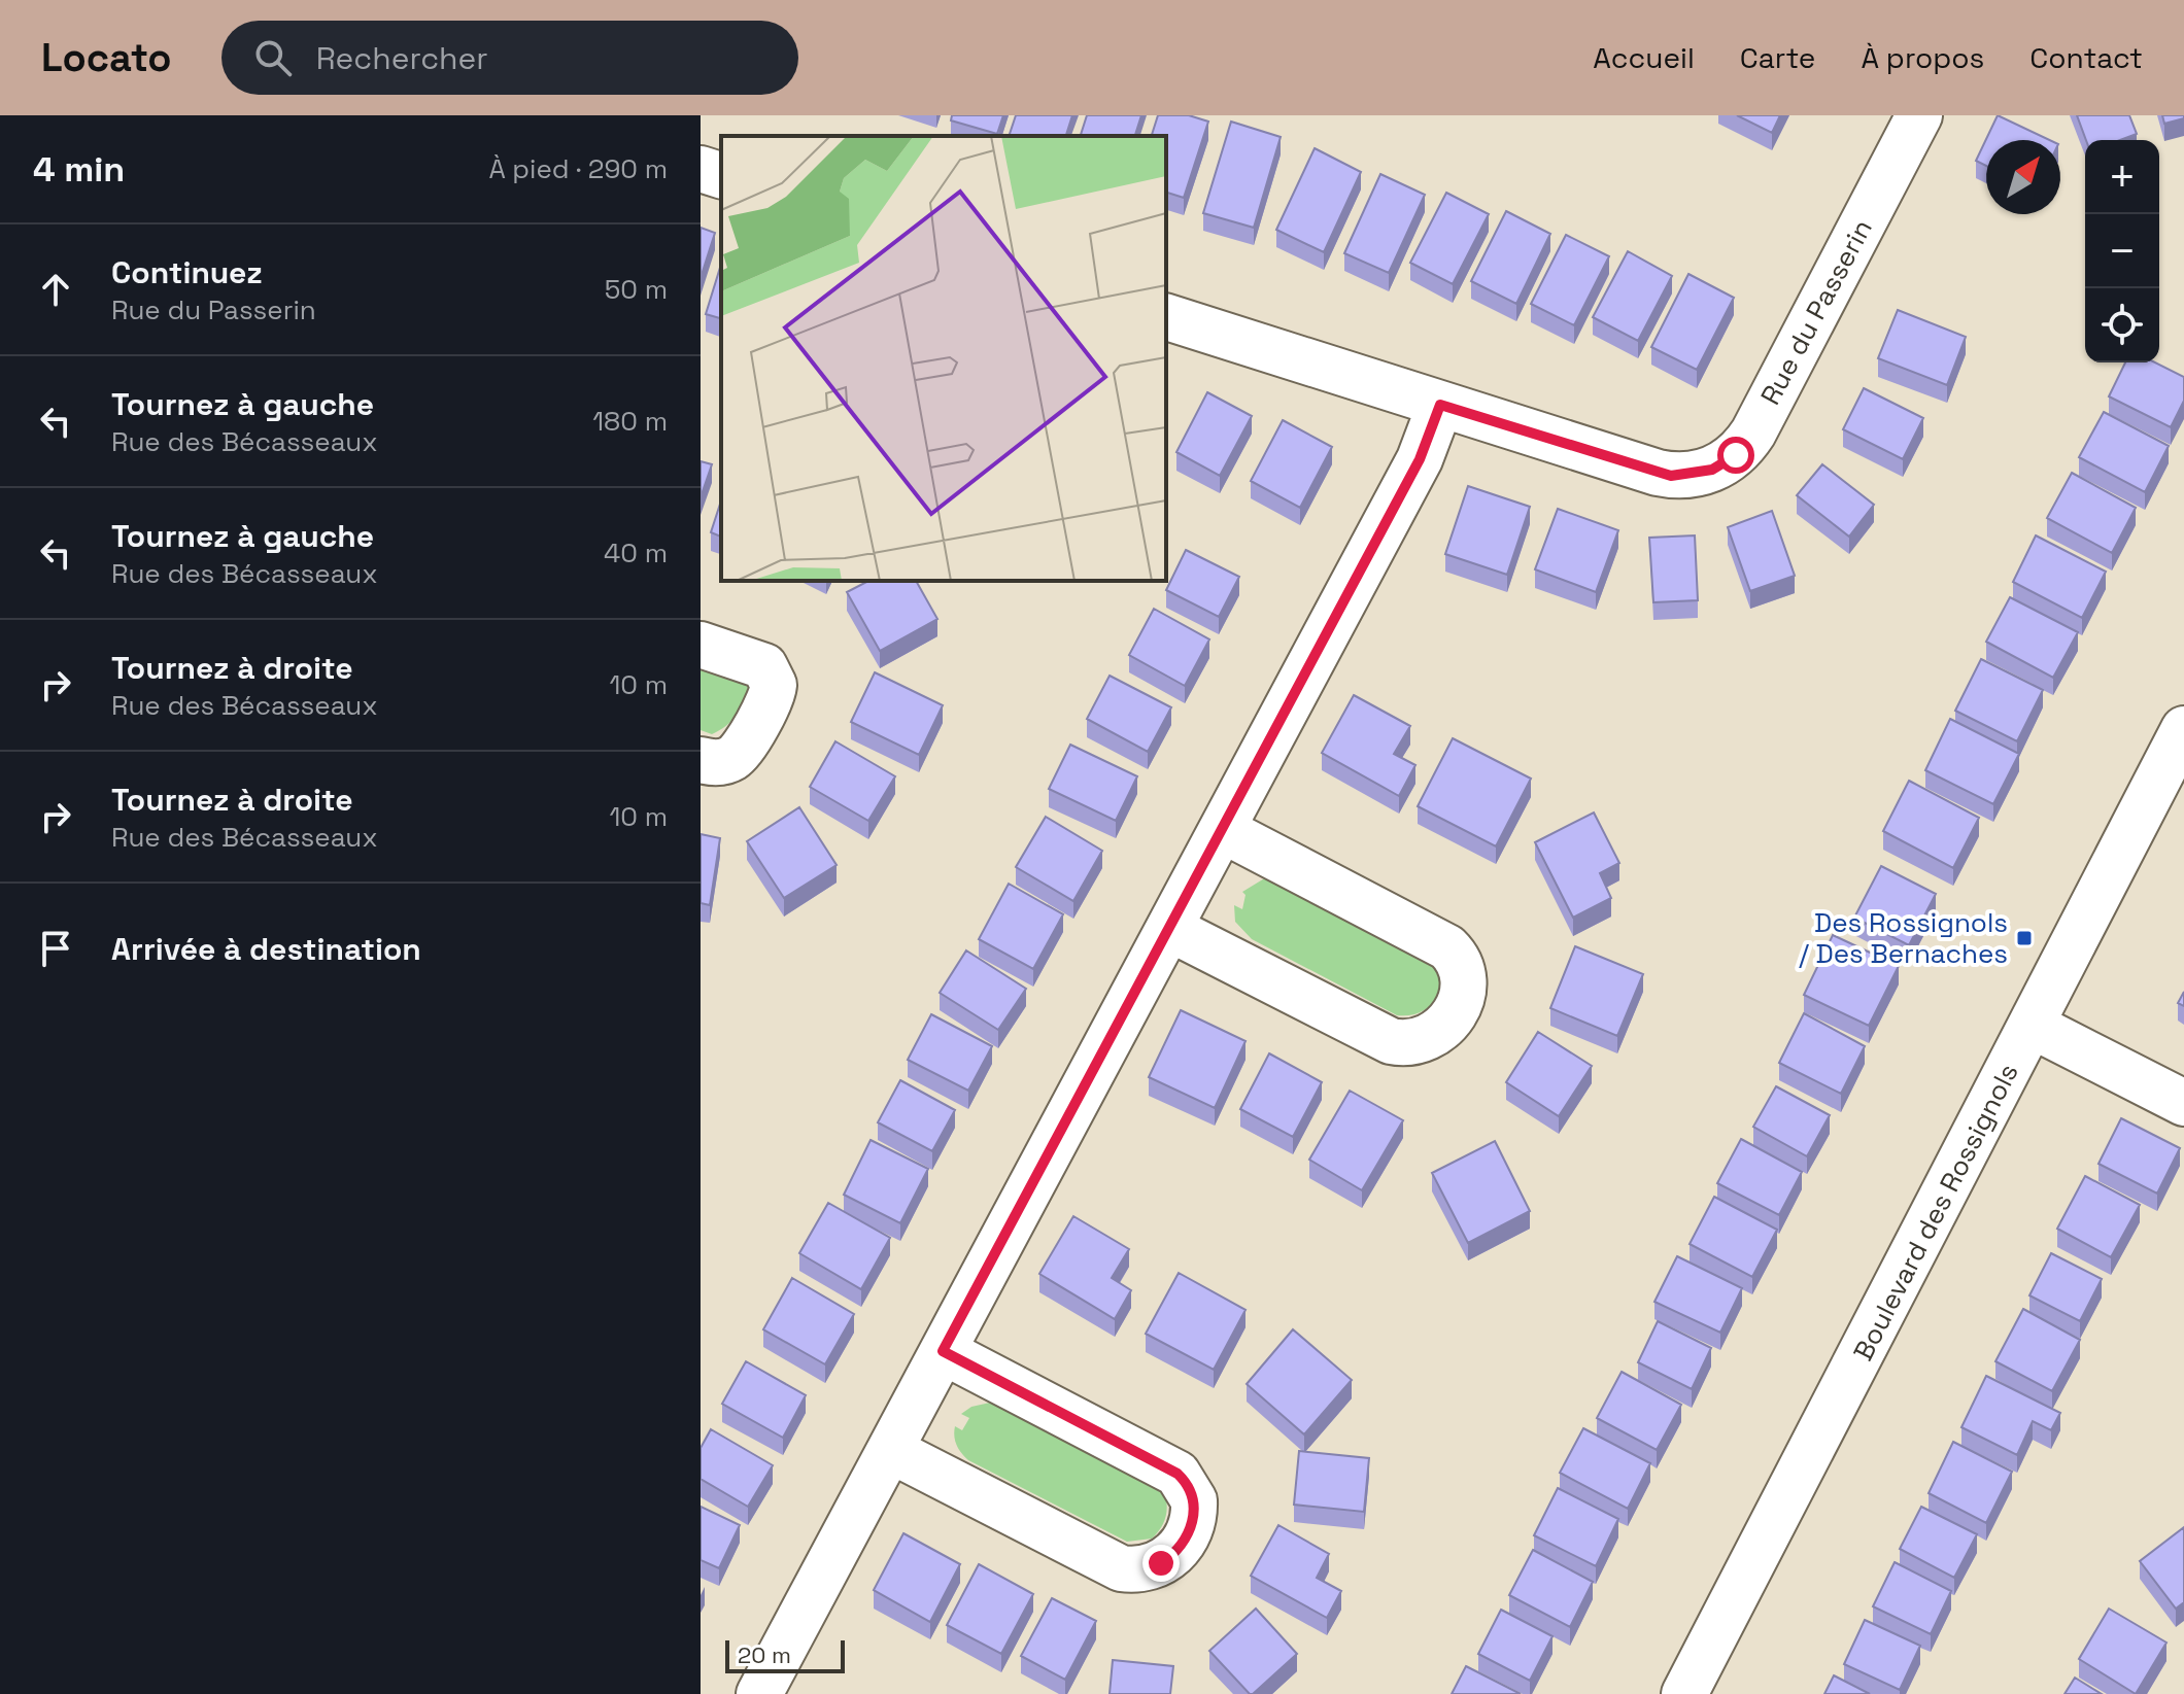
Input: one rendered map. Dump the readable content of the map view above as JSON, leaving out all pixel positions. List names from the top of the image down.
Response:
{
  "streets": {
    "street": ["Rue du Passerin", "Boulevard des Rossignols"]
  },
  "places": {
    "transit": ["Des Rossignols / Des Bernaches"]
  },
  "scale_bar": "20 m",
  "north": "top right",
  "page": {
    "header": "Locato",
    "search": "Rechercher",
    "nav": [
      "Accueil",
      "Carte",
      "À propos",
      "Contact"
    ],
    "heading": ["4 min", "À pied · 290 m"],
    "map_buttons": ["+", "−"],
    "list": [
      ["Continuez", "Rue du Passerin", "50 m"],
      ["Tournez à gauche", "Rue des Bécasseaux", "180 m"],
      ["Tournez à gauche", "Rue des Bécasseaux", "40 m"],
      ["Tournez à droite", "Rue des Bécasseaux", "10 m"],
      ["Tournez à droite", "Rue des Bécasseaux", "10 m"],
      "Arrivée à destination"
    ],
    "scale": "20 m"
  }
}
